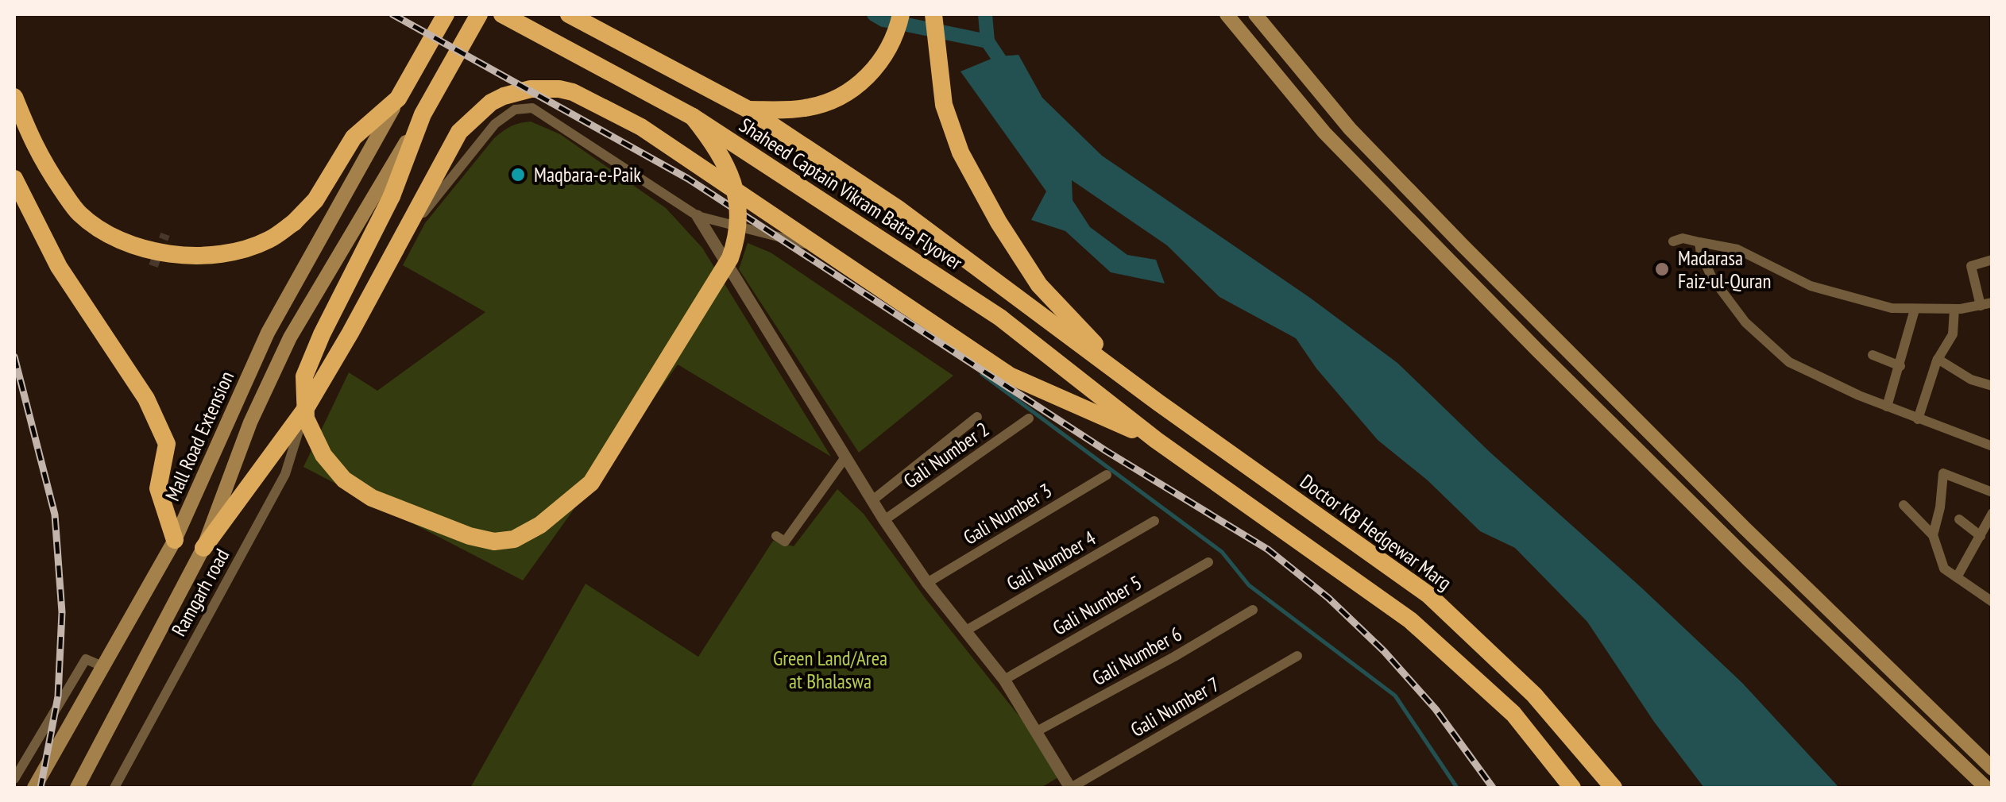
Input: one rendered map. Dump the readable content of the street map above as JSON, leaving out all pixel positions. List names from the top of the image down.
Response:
{
  "streets": {
    "highway": ["Shaheed Captain Vikram Batra Flyover", "Doctor KB Hedgewar Marg"],
    "main road": ["Mall Road Extension"],
    "street": [
      "Gali Number 2",
      "Gali Number 3",
      "Gali Number 4",
      "Ramgarh road",
      "Gali Number 5",
      "Gali Number 6",
      "Gali Number 7"
    ]
  },
  "crossings": [
    ["Shaheed Captain Vikram Batra Flyover", "Doctor KB Hedgewar Marg"]
  ],
  "parks": ["Green Land/Area at Bhalaswa"],
  "places": ["Maqbara-e-Paik", "Madarasa Faiz-ul-Quran"]
}
